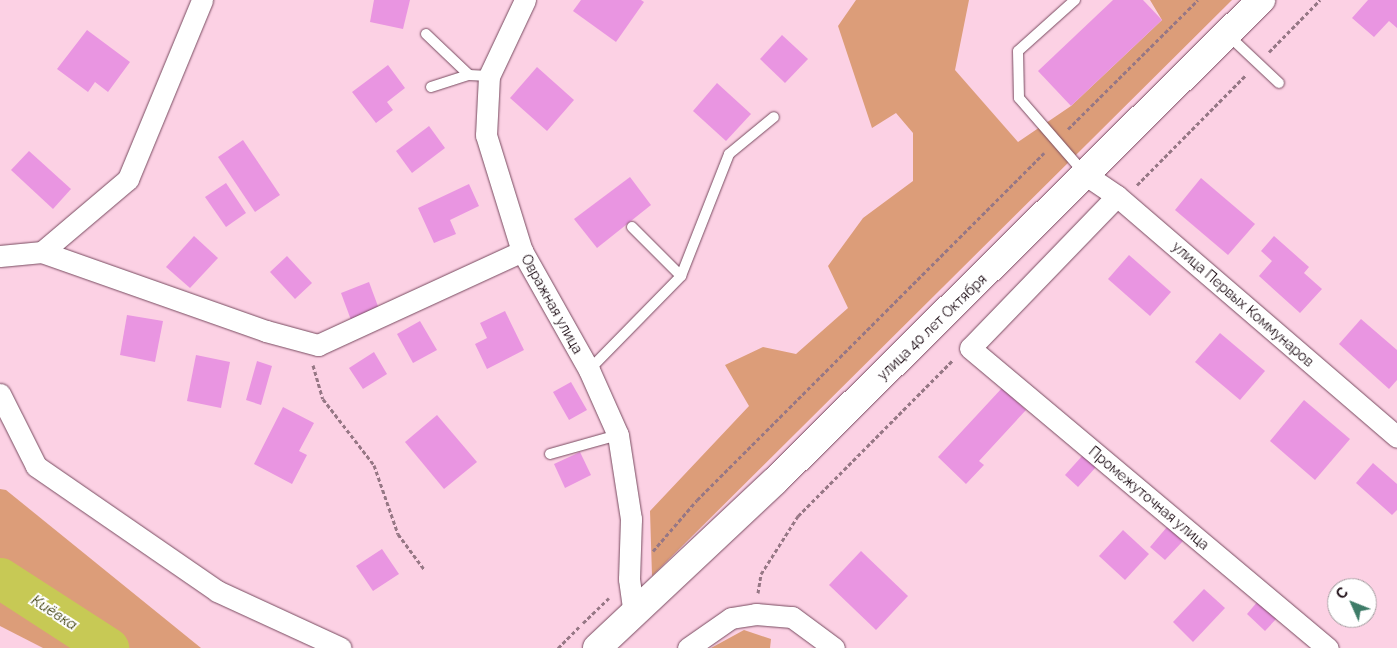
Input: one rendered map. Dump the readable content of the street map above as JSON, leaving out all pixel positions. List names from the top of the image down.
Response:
{
  "streets": {
    "main road": ["улица 40 лет Октября"],
    "street": ["Овражная улица", "улица Первых Коммунаров", "Промежуточная улица"]
  },
  "crossings": [
    ["Овражная улица", "улица 40 лет Октября"],
    ["улица Первых Коммунаров", "улица 40 лет Октября"]
  ],
  "water": ["Киёвка"],
  "north": "top left"
}
